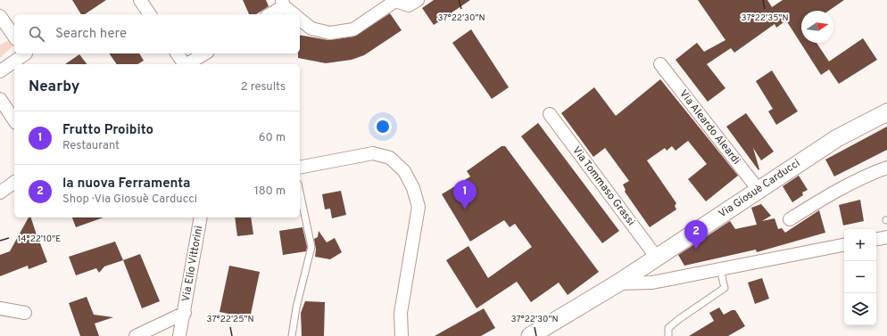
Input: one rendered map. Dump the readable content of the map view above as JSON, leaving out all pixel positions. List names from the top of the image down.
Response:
{
  "streets": {
    "street": [
      "Via Aleardo Aleardi",
      "Via Tommaso Grassi",
      "Via Giosuè Carducci",
      "Via Elio Vittorini"
    ]
  },
  "crossings": [
    ["Via Aleardo Aleardi", "Via Giosuè Carducci"],
    ["Via Tommaso Grassi", "Via Giosuè Carducci"]
  ],
  "north": "right",
  "page": {
    "search": "Search here",
    "heading": ["Nearby", "2 results"],
    "list": [
      {
        "mark": "1",
        "name": "Frutto Proibito",
        "note": "Restaurant",
        "value": "60 m"
      },
      {
        "mark": "2",
        "name": "la nuova Ferramenta",
        "note": "Shop · Via Giosuè Carducci",
        "value": "180 m"
      }
    ],
    "pins": ["1", "2"],
    "map_buttons": ["+", "−"]
  },
  "coordinates": [
    "37°22'30\"N",
    "37°22'35\"N",
    "14°22'10\"E",
    "37°22'25\"N"
  ]
}
